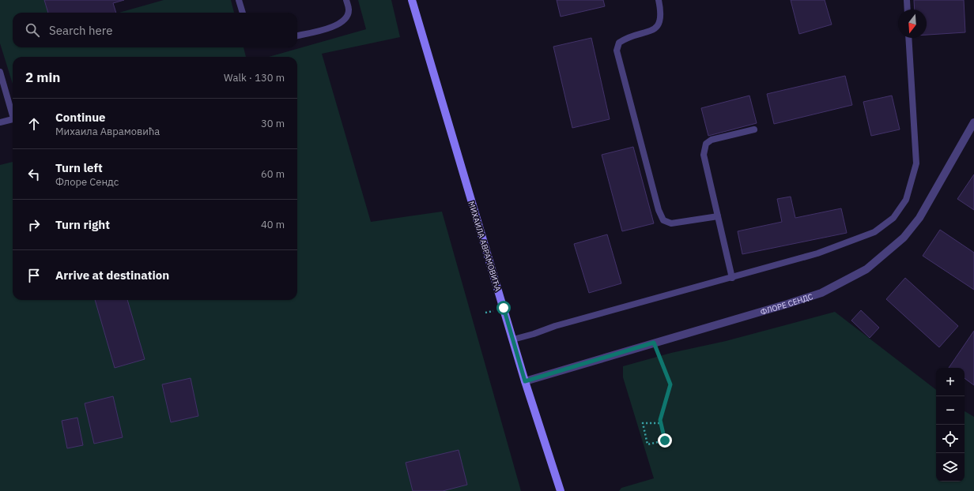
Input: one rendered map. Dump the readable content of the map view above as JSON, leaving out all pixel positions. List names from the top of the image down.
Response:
{
  "streets": {
    "street": ["МИХАИЛА АВРАМОВИЋА", "ФЛОРЕ СЕНДС"]
  },
  "crossings": [
    ["МИХАИЛА АВРАМОВИЋА", "ФЛОРЕ СЕНДС"]
  ],
  "north": "bottom",
  "page": {
    "search": "Search here",
    "heading": ["2 min", "Walk · 130 m"],
    "list": [
      ["Continue", "Михаила Аврамовића", "30 m"],
      ["Turn left", "Флоре Сендс", "60 m"],
      ["Turn right", "40 m"],
      "Arrive at destination"
    ],
    "map_buttons": ["+", "−"]
  }
}
